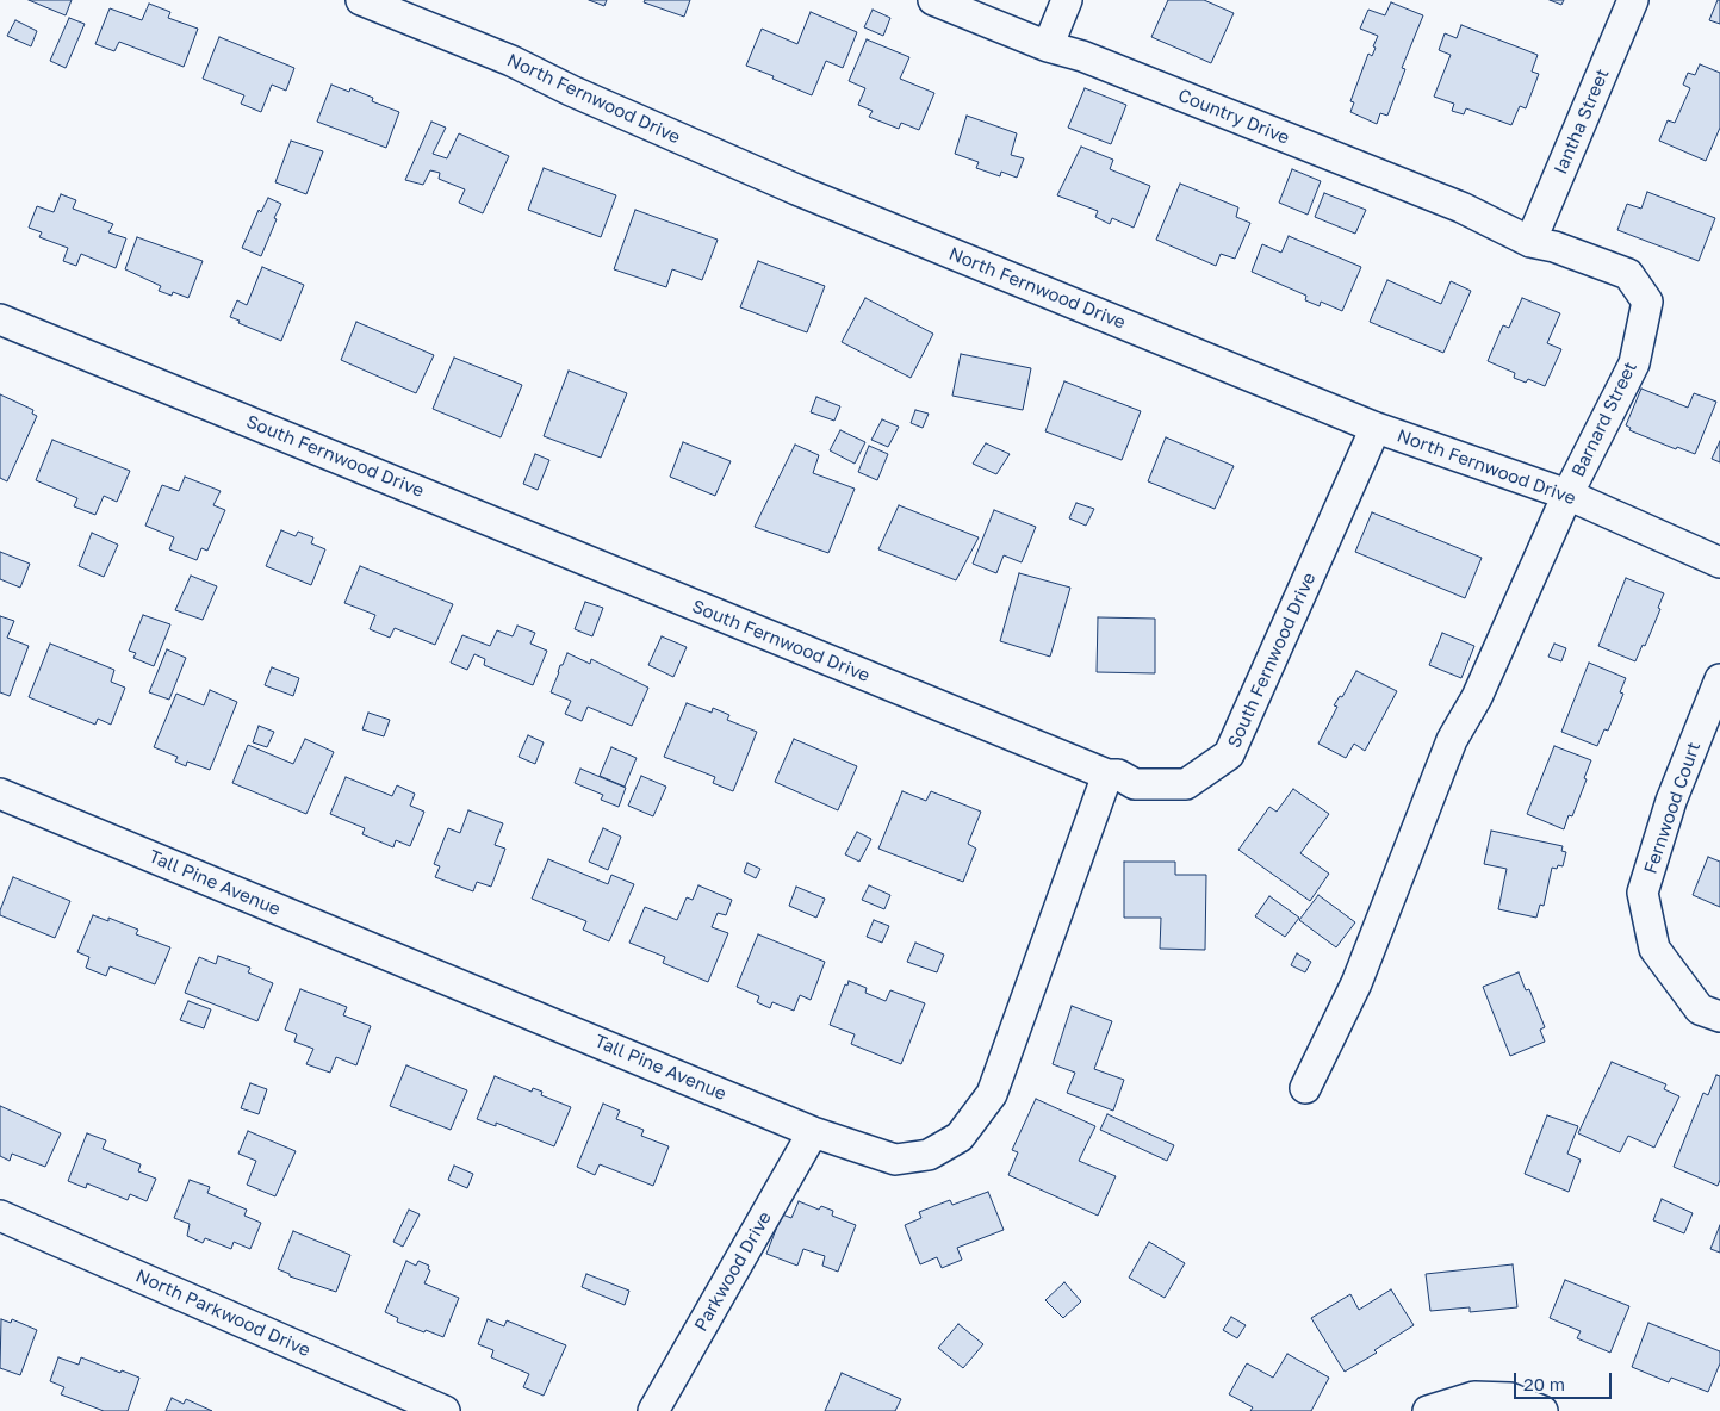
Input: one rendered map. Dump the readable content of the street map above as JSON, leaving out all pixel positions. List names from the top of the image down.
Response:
{
  "streets": {
    "street": [
      "North Fernwood Drive",
      "Country Drive",
      "Iantha Street",
      "Barnard Street",
      "South Fernwood Drive",
      "Fernwood Court",
      "Tall Pine Avenue",
      "Parkwood Drive",
      "North Parkwood Drive"
    ]
  },
  "crossings": [
    ["North Fernwood Drive", "Barnard Street"],
    ["North Fernwood Drive", "South Fernwood Drive"],
    ["Country Drive", "Iantha Street"],
    ["Country Drive", "Barnard Street"],
    ["Iantha Street", "Barnard Street"],
    ["South Fernwood Drive", "Tall Pine Avenue"],
    ["Tall Pine Avenue", "Parkwood Drive"]
  ],
  "scale_bar": "20 m"
}
